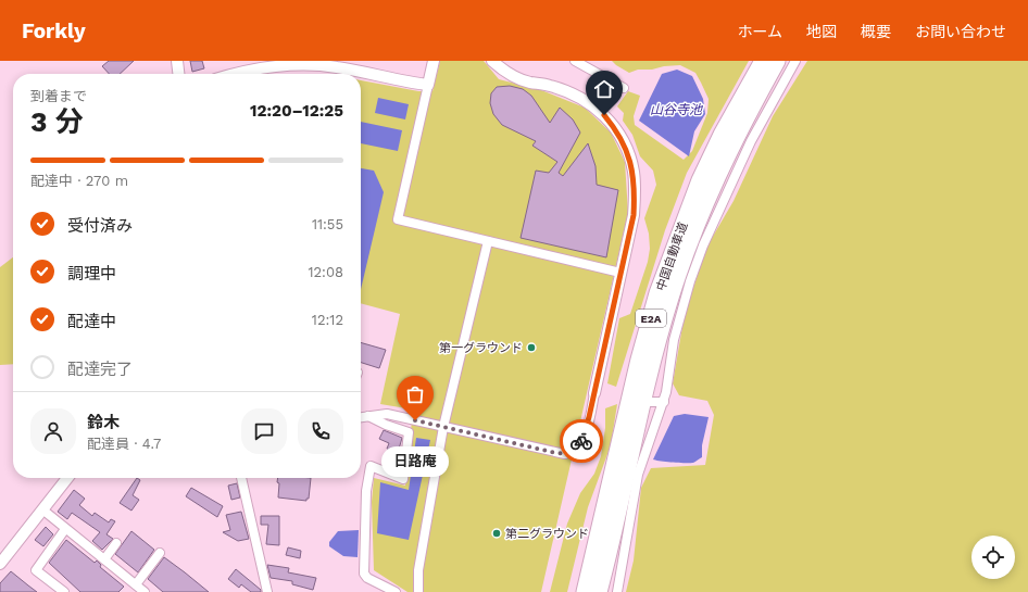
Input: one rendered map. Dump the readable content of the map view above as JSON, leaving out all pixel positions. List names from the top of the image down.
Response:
{
  "streets": {
    "highway": ["中国自動車道", "E2A"]
  },
  "water": ["山谷寺池"],
  "places": ["第一グラウンド", "日路庵", "第二グラウンド"],
  "page": {
    "header": "Forkly",
    "nav": [
      "ホーム",
      "地図",
      "概要",
      "お問い合わせ"
    ],
    "heading": ["3 分", "到着まで", "12:20–12:25"],
    "panel": ["鈴木", "配達員 · 4.7"],
    "bar": "配達中 · 270 m",
    "list": [
      ["受付済み", "11:55"],
      ["調理中", "12:08"],
      ["配達中", "12:12"],
      "配達完了"
    ],
    "bubble": "日路庵"
  }
}
